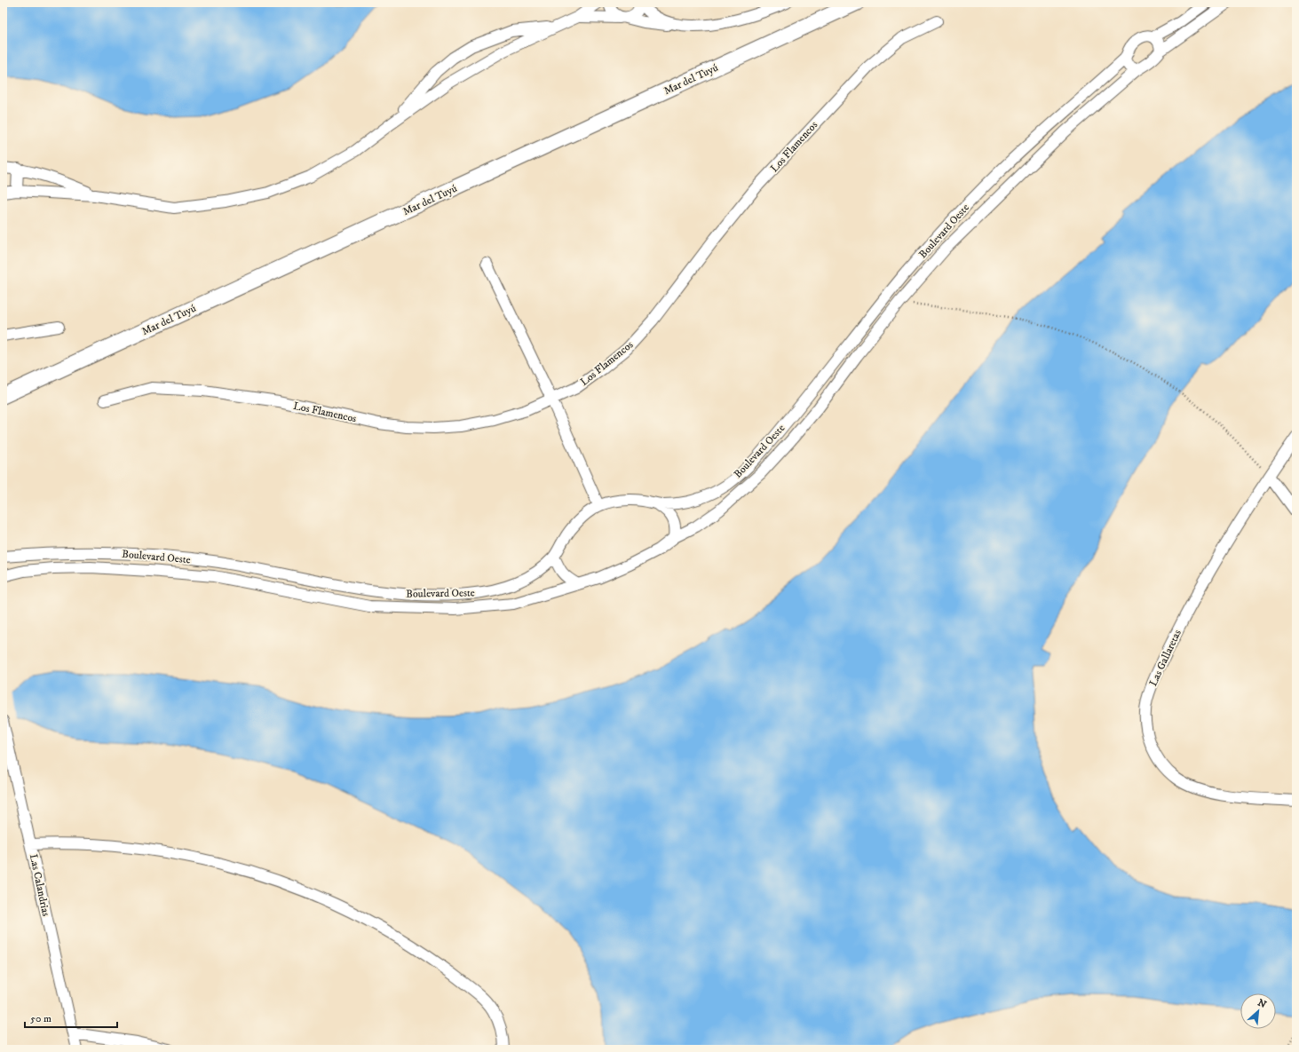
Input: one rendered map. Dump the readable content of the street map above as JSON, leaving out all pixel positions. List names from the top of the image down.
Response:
{
  "streets": {
    "street": [
      "Mar del Tuyú",
      "Los Flamencos",
      "Boulevard Oeste",
      "Las Gallaretas",
      "Las Calandrias"
    ]
  },
  "scale_bar": "50 m",
  "north": "top right"
}
